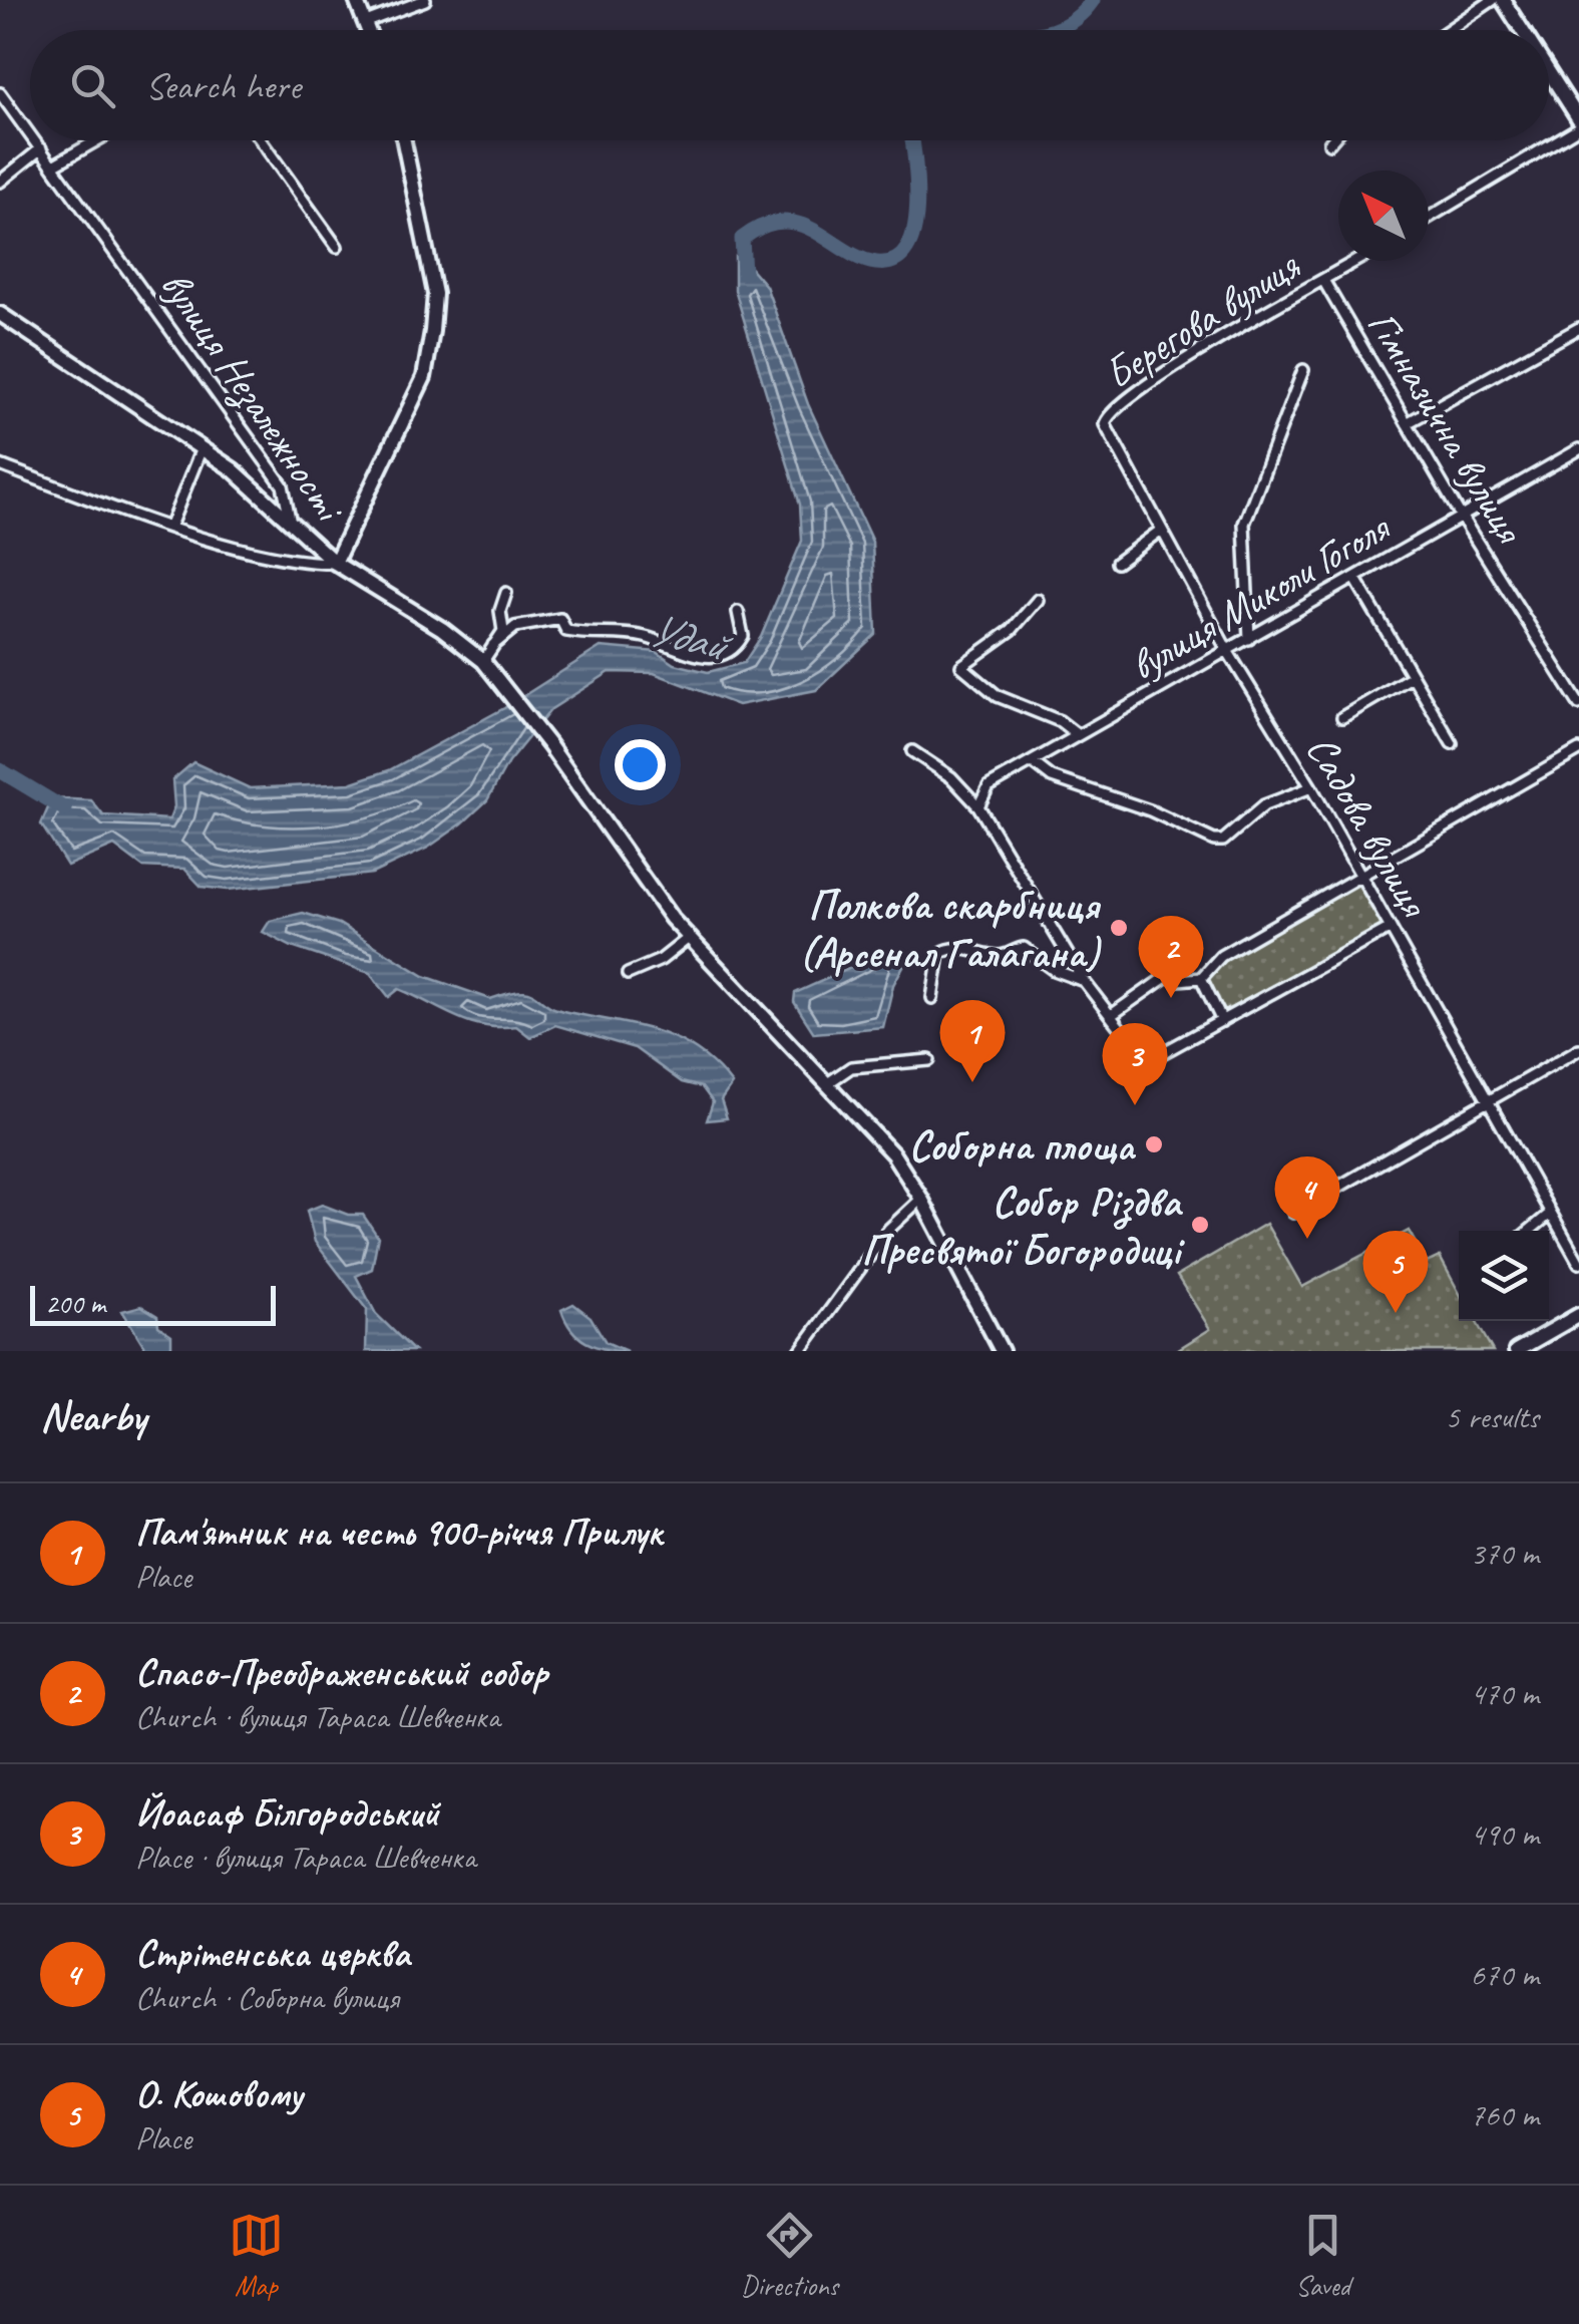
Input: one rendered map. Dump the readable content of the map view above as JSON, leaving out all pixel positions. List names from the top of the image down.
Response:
{
  "streets": {
    "main road": ["вулиця Незалежності"],
    "street": [
      "Берегова вулиця",
      "Гімназична вулиця",
      "вулиця Миколи Гоголя",
      "Садова вулиця"
    ]
  },
  "crossings": [
    ["Берегова вулиця", "Гімназична вулиця"],
    ["Берегова вулиця", "Садова вулиця"],
    ["Гімназична вулиця", "вулиця Миколи Гоголя"],
    ["вулиця Миколи Гоголя", "Садова вулиця"]
  ],
  "water": ["Удай"],
  "places": ["Полкова скарбниця (Арсенал Галагана)", "Соборна площа", "Собор Різдва Пресвятої Богородиці"],
  "scale_bar": "200 m",
  "north": "top left",
  "page": {
    "search": "Search here",
    "pins": [
      "2",
      "1",
      "3",
      "4",
      "5"
    ],
    "scale": "200 m",
    "heading": ["Nearby", "5 results"],
    "list": [
      {
        "mark": "1",
        "name": "Пам'ятник на честь 900-річчя Прилук",
        "note": "Place",
        "value": "370 m"
      },
      {
        "mark": "2",
        "name": "Спасо-Преображенський собор",
        "note": "Church · вулиця Тараса Шевченка",
        "value": "470 m"
      },
      {
        "mark": "3",
        "name": "Йоасаф Білгородський",
        "note": "Place · вулиця Тараса Шевченка",
        "value": "490 m"
      },
      {
        "mark": "4",
        "name": "Стрітенська церква",
        "note": "Church · Соборна вулиця",
        "value": "670 m"
      },
      {
        "mark": "5",
        "name": "О. Кошовому",
        "note": "Place",
        "value": "760 m"
      }
    ],
    "nav": ["Map", "Directions", "Saved"]
  }
}
